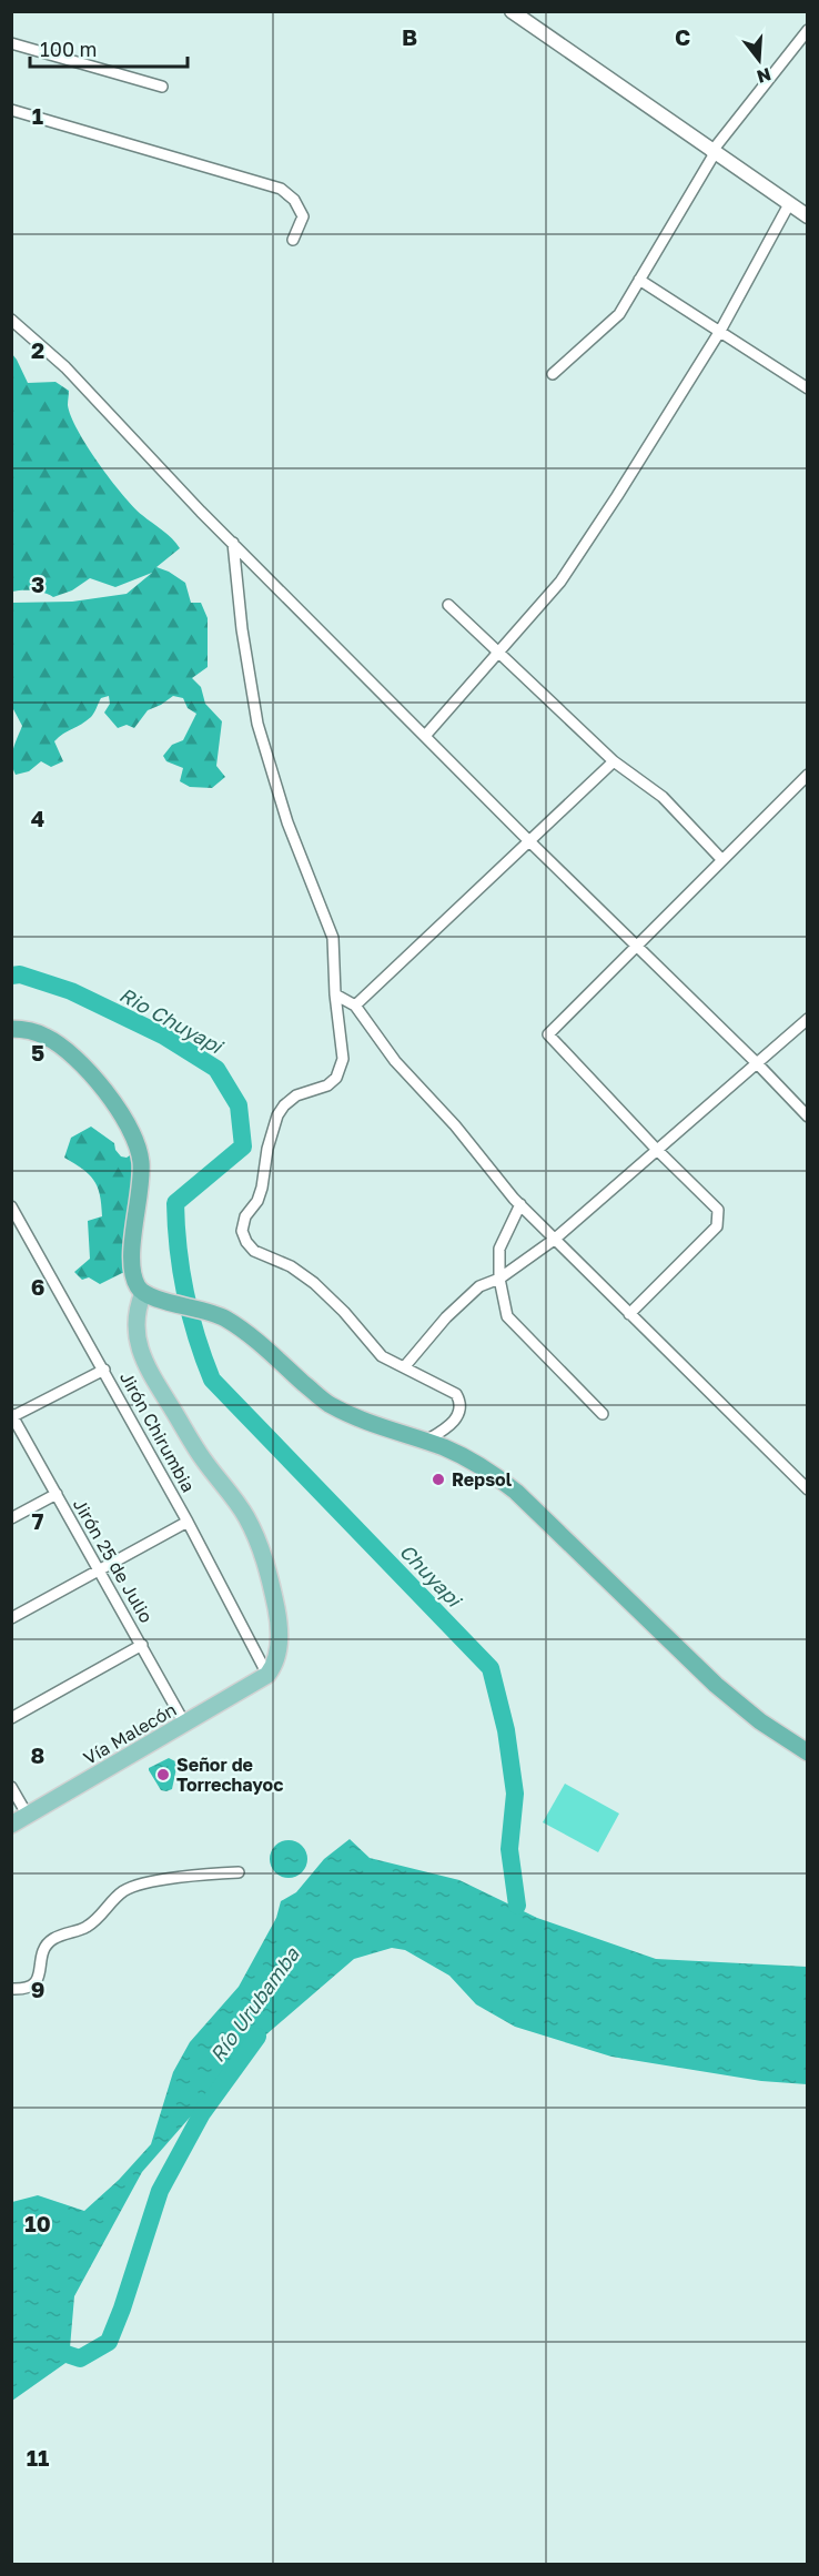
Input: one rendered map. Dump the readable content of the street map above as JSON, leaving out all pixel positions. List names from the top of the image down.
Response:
{
  "streets": {
    "main road": ["Vía Malecón"],
    "street": ["Jirón Chirumbia", "Jirón 25 de Julio"]
  },
  "crossings": [
    ["Jirón Chirumbia", "Vía Malecón"],
    ["Jirón 25 de Julio", "Vía Malecón"]
  ],
  "water": ["Rio Chuyapi", "Chuyapi", "Río Urubamba"],
  "places": ["Repsol", "Señor de Torrechayoc"],
  "scale_bar": "100 m",
  "north": "bottom",
  "grid": {
    "columns": ["B", "C"],
    "rows": [
      "1",
      "2",
      "3",
      "4",
      "5",
      "6",
      "7",
      "8",
      "9",
      "10",
      "11"
    ]
  }
}
